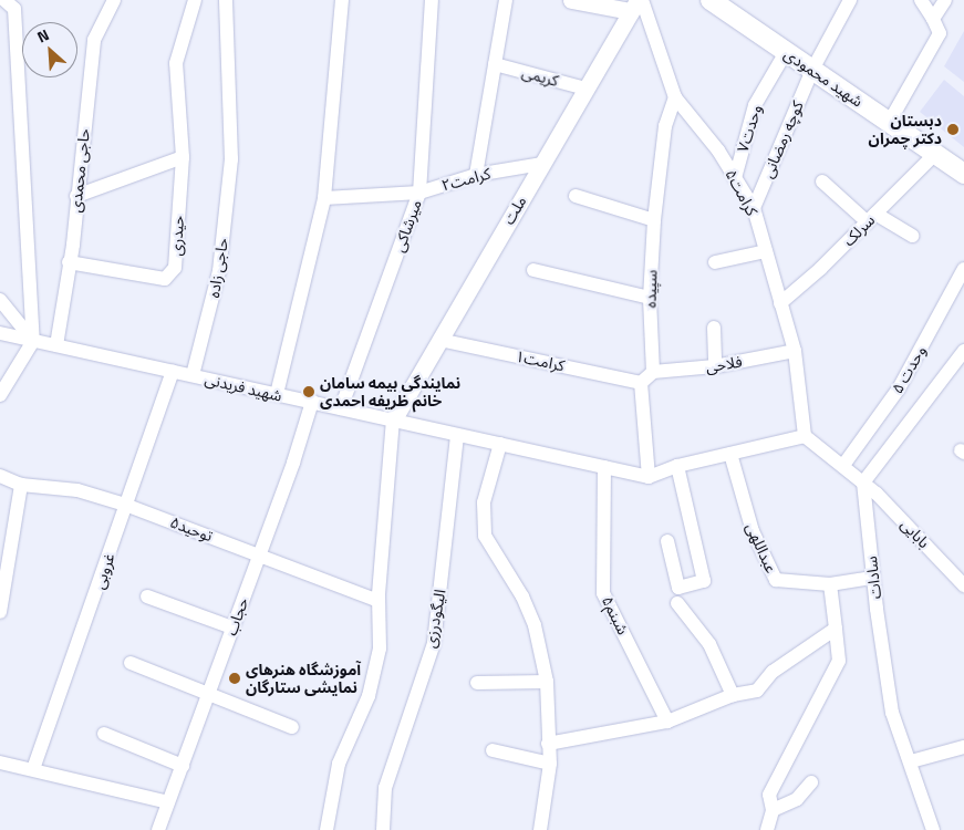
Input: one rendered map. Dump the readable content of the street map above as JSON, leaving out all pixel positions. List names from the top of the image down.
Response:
{
  "streets": {
    "main road": ["شهید محمودی"],
    "street": [
      "کریمی",
      "۷وحدت",
      "کوچه رمضانی",
      "حاجی محمدی",
      "کرامت۲",
      "کرامت۵",
      "ملت",
      "میرشاکی",
      "سرلک",
      "حیدری",
      "حاجی زاده",
      "سپیده",
      "کرامت۱",
      "فلاحی",
      "وحدت ۵",
      "شهید فریدنی",
      "توحید۵",
      "بابایی",
      "عبداللهی",
      "غروبی",
      "سادات",
      "شبنم۵",
      "حجاب",
      "الیگودرزی"
    ]
  },
  "crossings": [
    ["کریمی", "ملت"],
    ["شهید محمودی", "۷وحدت"],
    ["شهید محمودی", "کوچه رمضانی"],
    ["شهید محمودی", "سرلک"],
    ["۷وحدت", "کرامت۵"],
    ["کوچه رمضانی", "کرامت۵"],
    ["حاجی محمدی", "حیدری"],
    ["حاجی محمدی", "شهید فریدنی"],
    ["کرامت۲", "ملت"],
    ["کرامت۲", "میرشاکی"],
    ["کرامت۵", "ملت"],
    ["کرامت۵", "سرلک"],
    ["کرامت۵", "سپیده"],
    ["کرامت۵", "فلاحی"],
    ["کرامت۵", "بابایی"],
    ["ملت", "کرامت۱"],
    ["ملت", "شهید فریدنی"],
    ["میرشاکی", "شهید فریدنی"],
    ["حاجی زاده", "شهید فریدنی"],
    ["سپیده", "فلاحی"],
    ["وحدت ۵", "بابایی"],
    ["شهید فریدنی", "غروبی"],
    ["شهید فریدنی", "شبنم۵"],
    ["شهید فریدنی", "حجاب"],
    ["شهید فریدنی", "الیگودرزی"],
    ["توحید۵", "غروبی"],
    ["توحید۵", "حجاب"],
    ["بابایی", "سادات"],
    ["عبداللهی", "سادات"]
  ],
  "places": ["دبستان دکتر چمران", "نمایندگی بیمه سامان خانم ظریفه احمدی", "آموزشگاه هنرهای نمایشی ستارگان"],
  "north": "top left"
}
